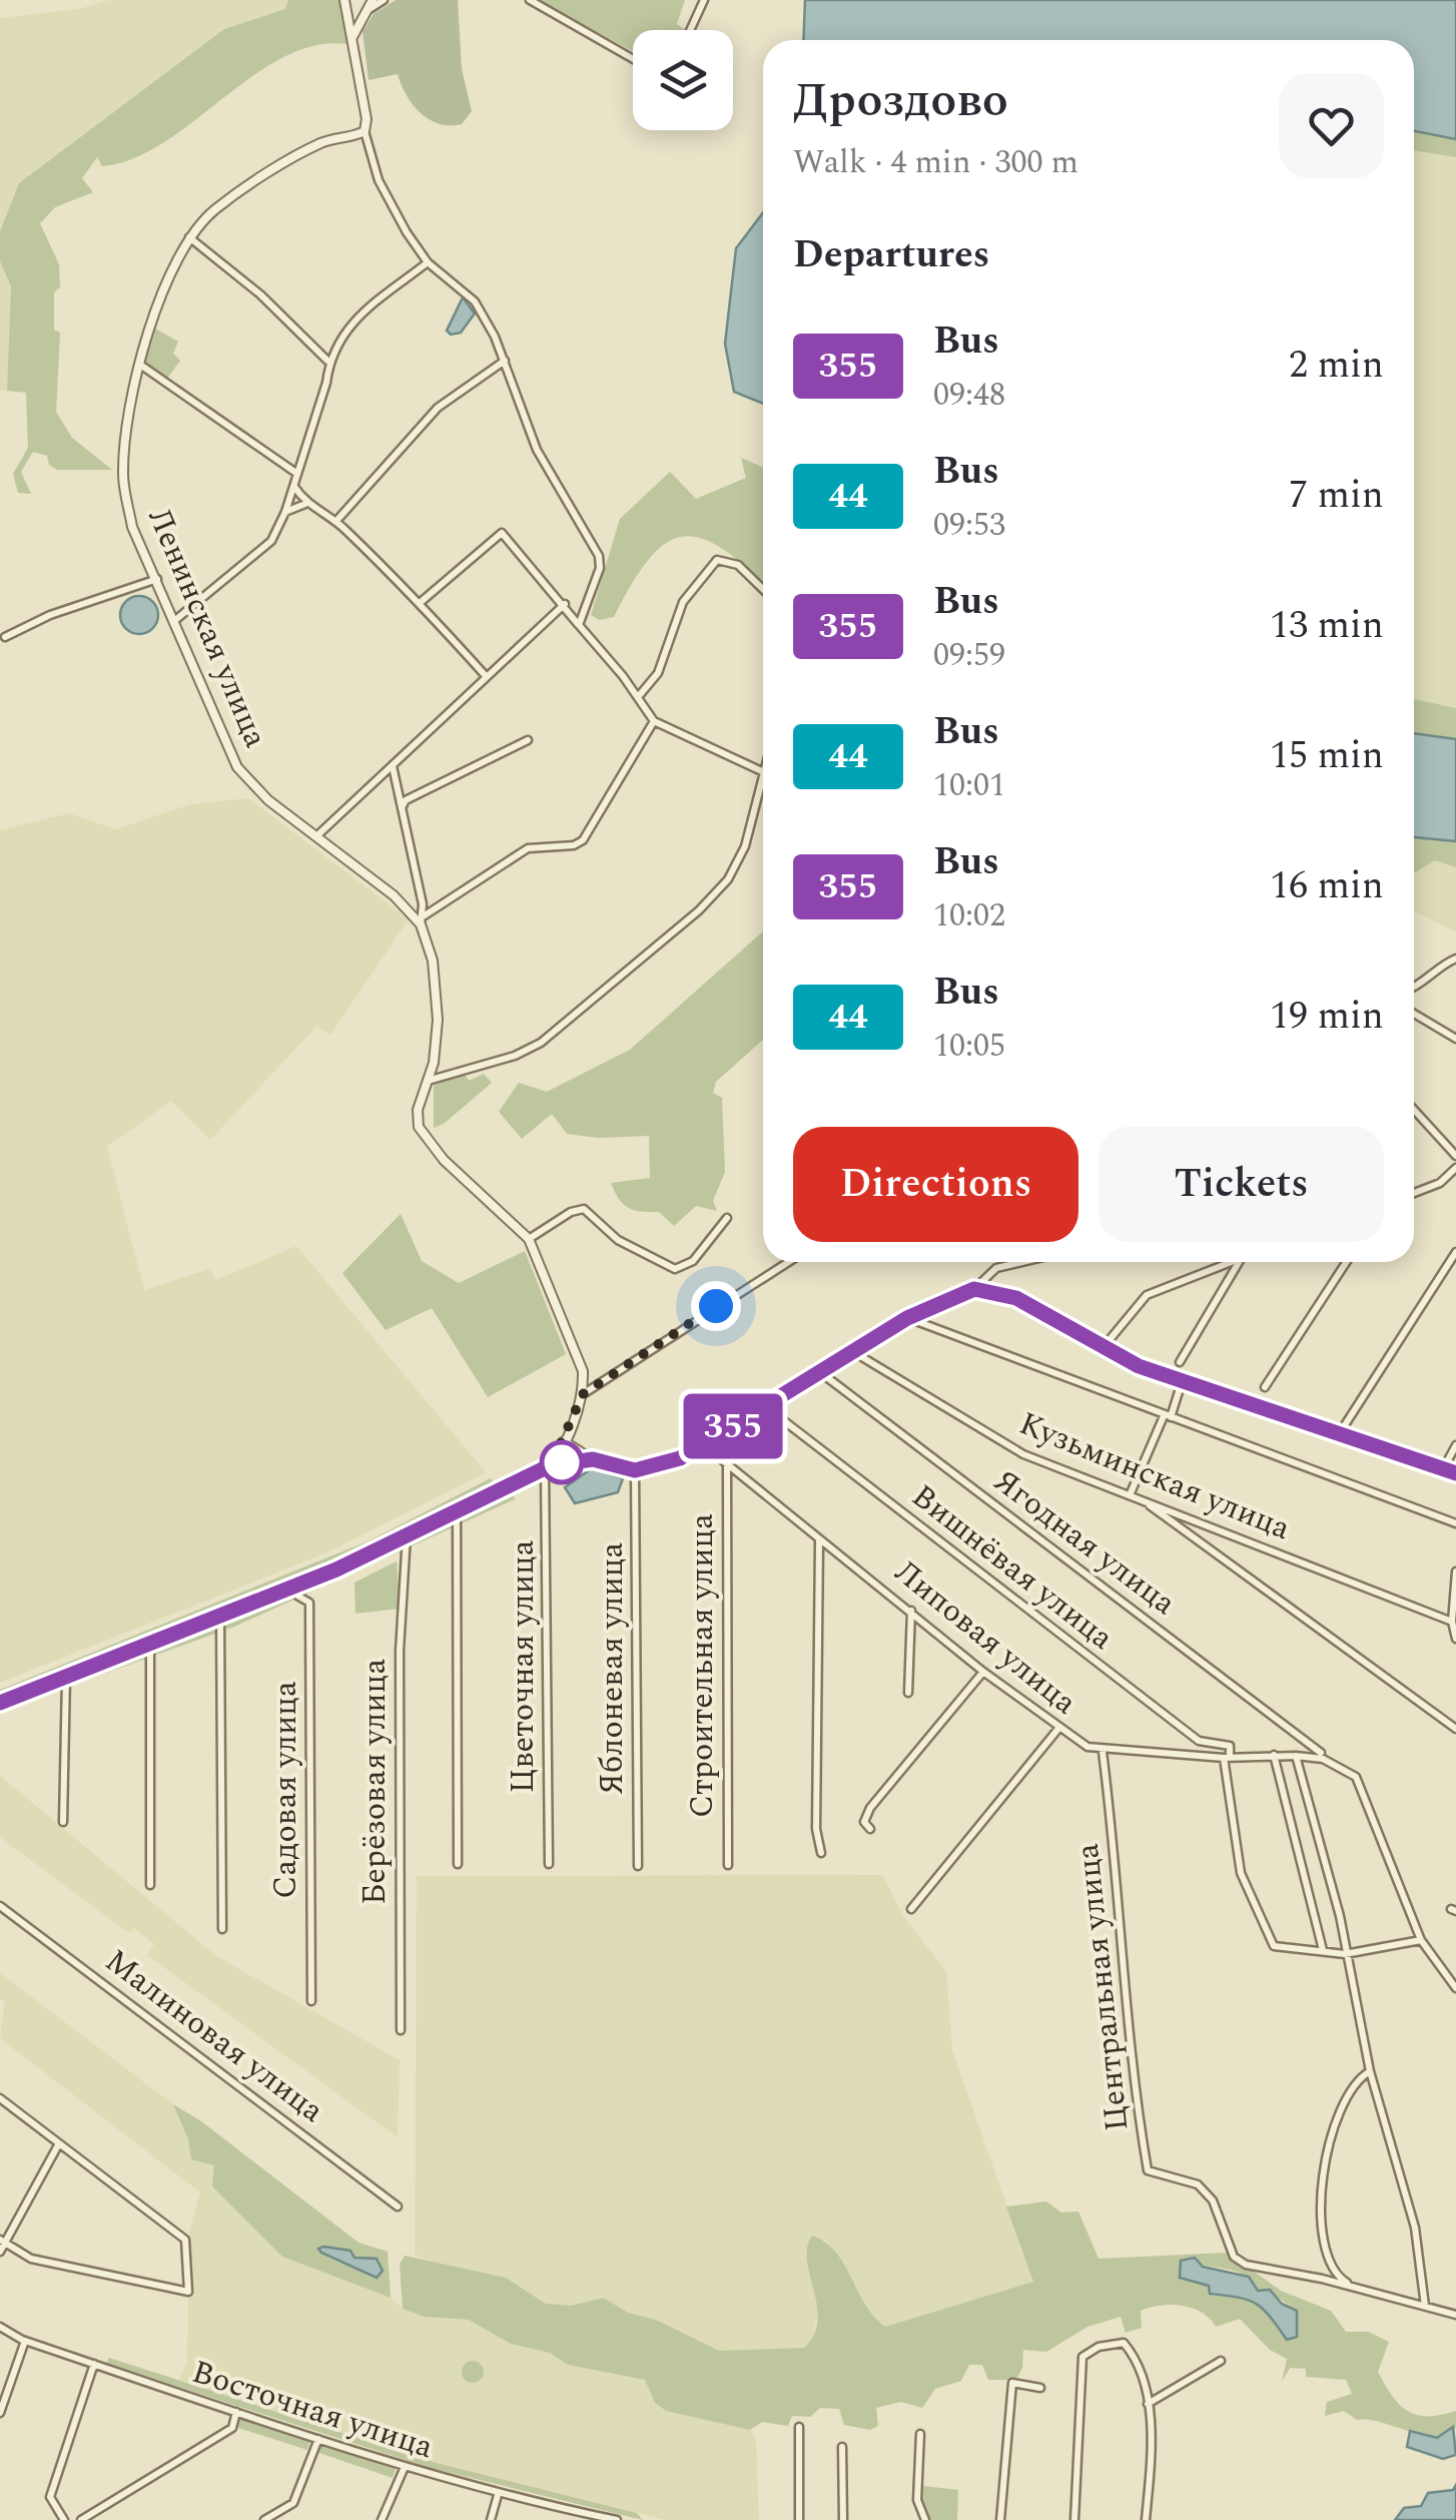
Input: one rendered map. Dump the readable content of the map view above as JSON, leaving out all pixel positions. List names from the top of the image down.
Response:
{
  "streets": {
    "street": [
      "Ленинская улица",
      "Кузьминская улица",
      "Ягодная улица",
      "Вишнёвая улица",
      "Липовая улица",
      "Строительная улица",
      "Цветочная улица",
      "Яблоневая улица",
      "Берёзовая улица",
      "Садовая улица",
      "Центральная улица",
      "Малиновая улица",
      "Восточная улица"
    ]
  },
  "crossings": [
    ["Вишнёвая улица", "Липовая улица"],
    ["Липовая улица", "Строительная улица"],
    ["Липовая улица", "Центральная улица"]
  ],
  "lines": ["bus line 355"],
  "page": {
    "on_map": "355",
    "heading": [
      ["Дроздово", "Walk · 4 min · 300 m"],
      "Departures"
    ],
    "list": [
      {
        "mark": "355",
        "name": "Bus",
        "note": "09:48",
        "value": "2 min"
      },
      {
        "mark": "44",
        "name": "Bus",
        "note": "09:53",
        "value": "7 min"
      },
      {
        "mark": "355",
        "name": "Bus",
        "note": "09:59",
        "value": "13 min"
      },
      {
        "mark": "44",
        "name": "Bus",
        "note": "10:01",
        "value": "15 min"
      },
      {
        "mark": "355",
        "name": "Bus",
        "note": "10:02",
        "value": "16 min"
      },
      {
        "mark": "44",
        "name": "Bus",
        "note": "10:05",
        "value": "19 min"
      }
    ],
    "buttons": ["Directions", "Tickets"]
  }
}
